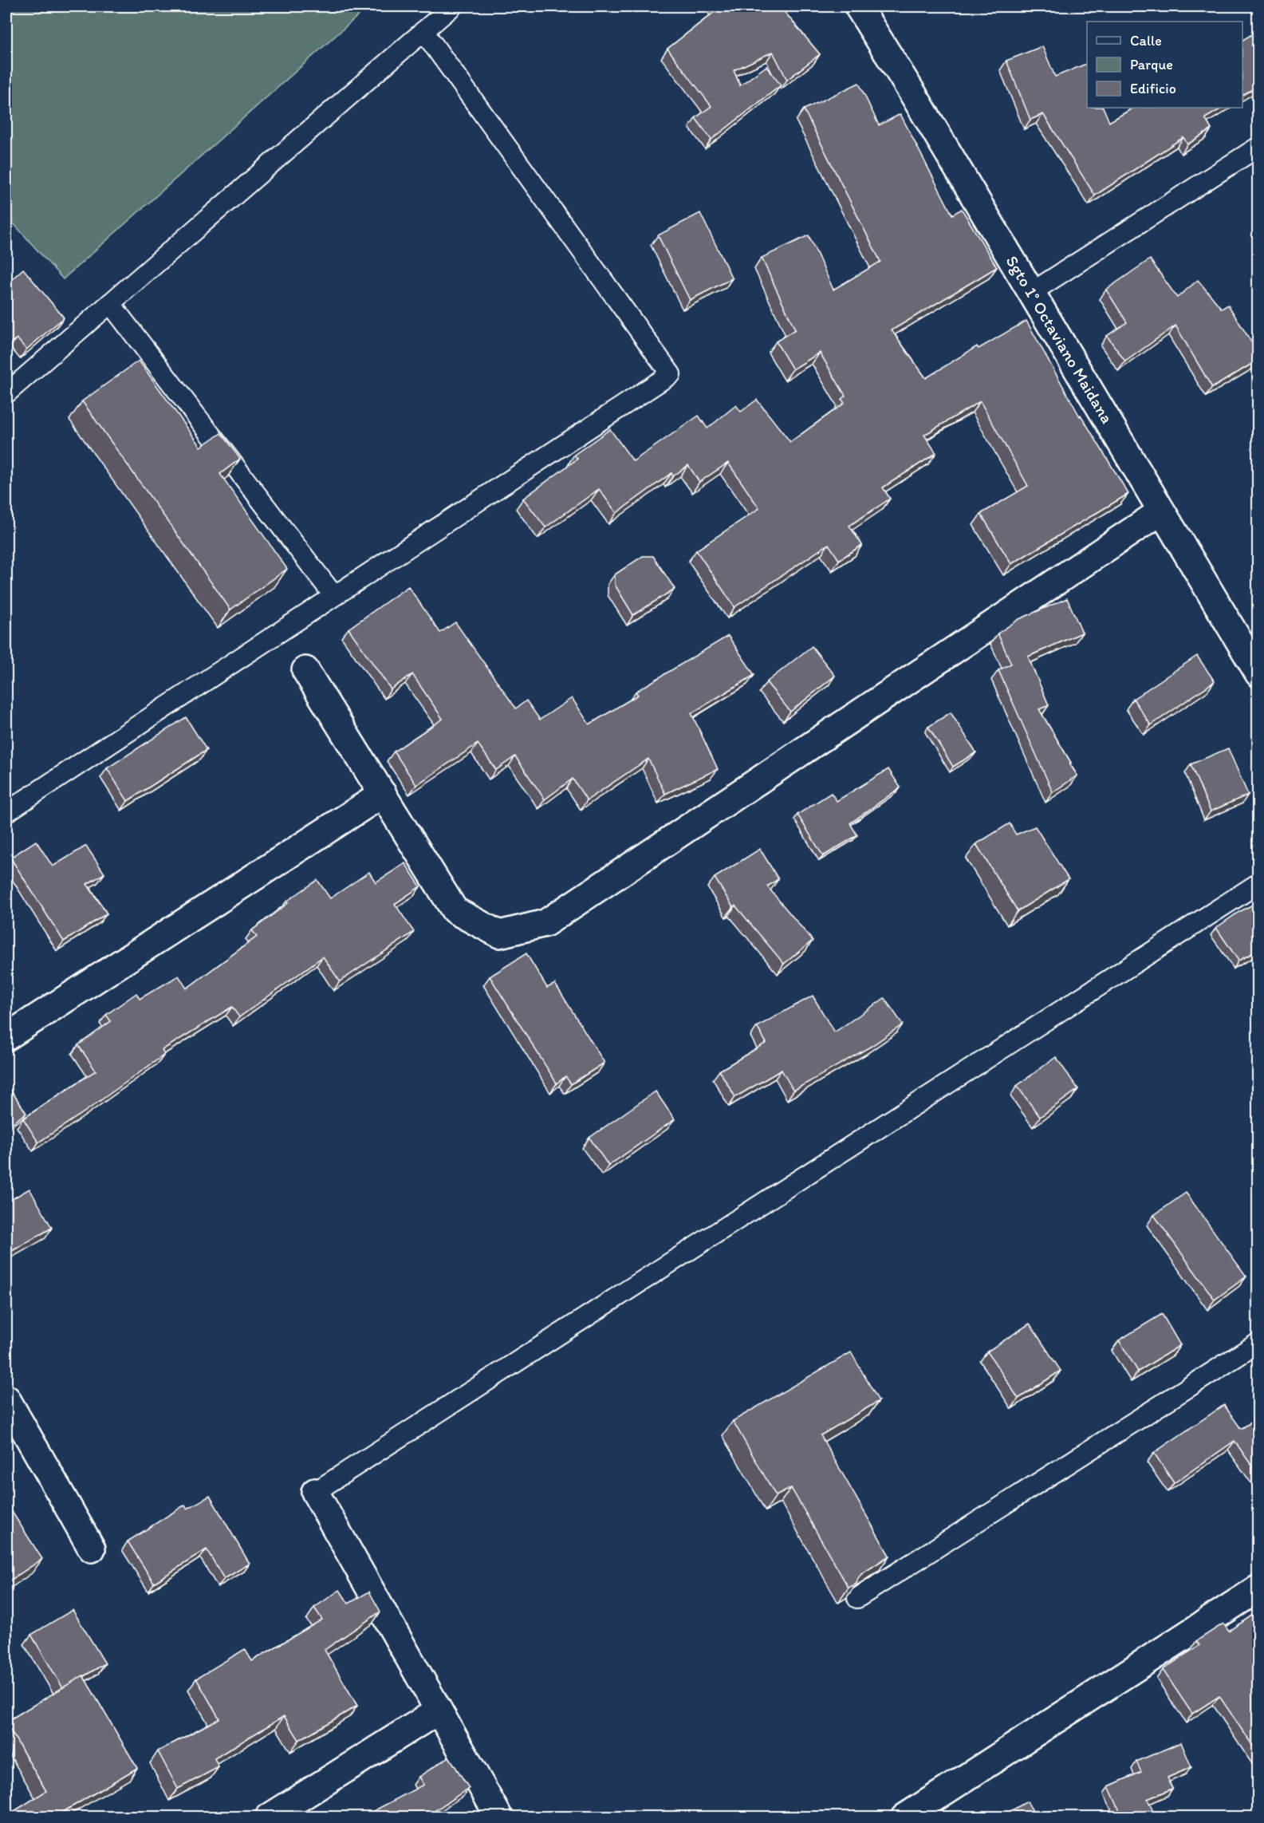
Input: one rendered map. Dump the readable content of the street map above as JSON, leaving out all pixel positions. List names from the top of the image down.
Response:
{
  "streets": {
    "street": ["Sgto 1° Octaviano Maidana"]
  },
  "legend": ["Calle", "Parque", "Edificio"]
}
